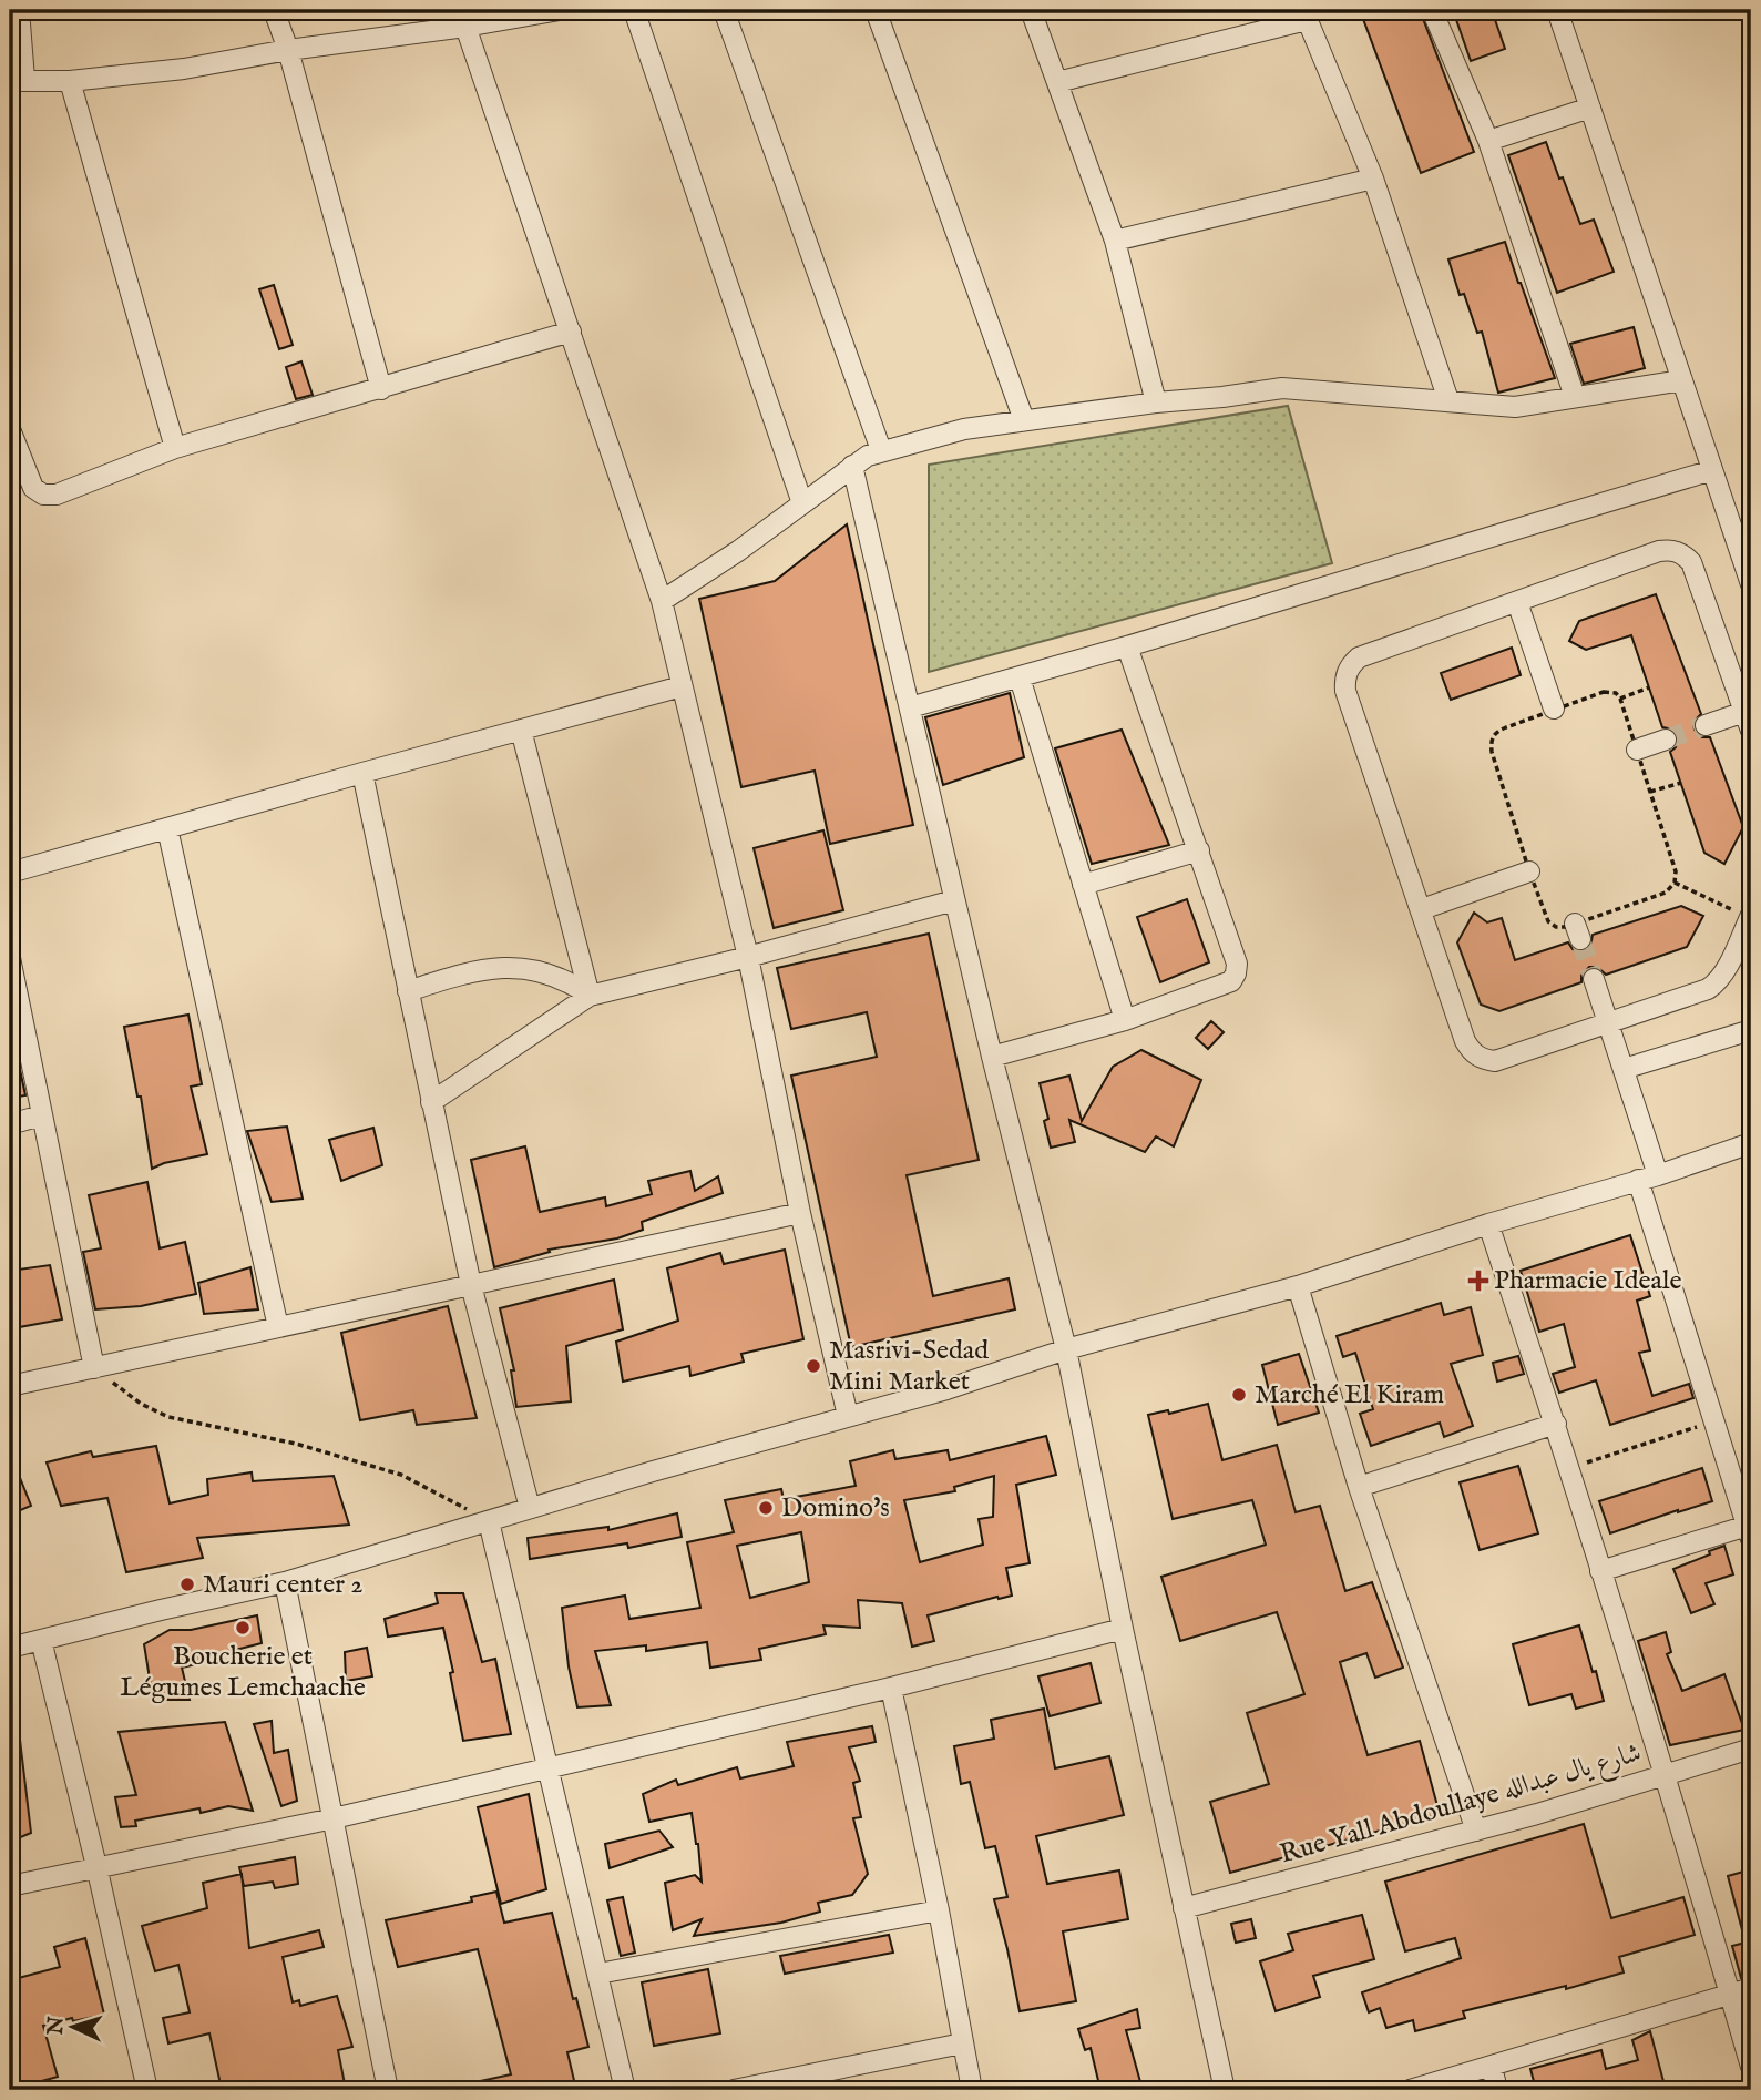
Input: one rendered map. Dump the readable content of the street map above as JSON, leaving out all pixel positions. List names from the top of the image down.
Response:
{
  "streets": {
    "street": ["Rue Yall Abdoullaye شارع يال عبدالله"]
  },
  "places": {
    "health": ["Pharmacie Ideale"],
    "other": [
      "Masrivi-Sedad Mini Market",
      "Marché El Kiram",
      "Domino's",
      "Mauri center 2",
      "Boucherie et Légumes Lemchaache"
    ]
  },
  "north": "left"
}
